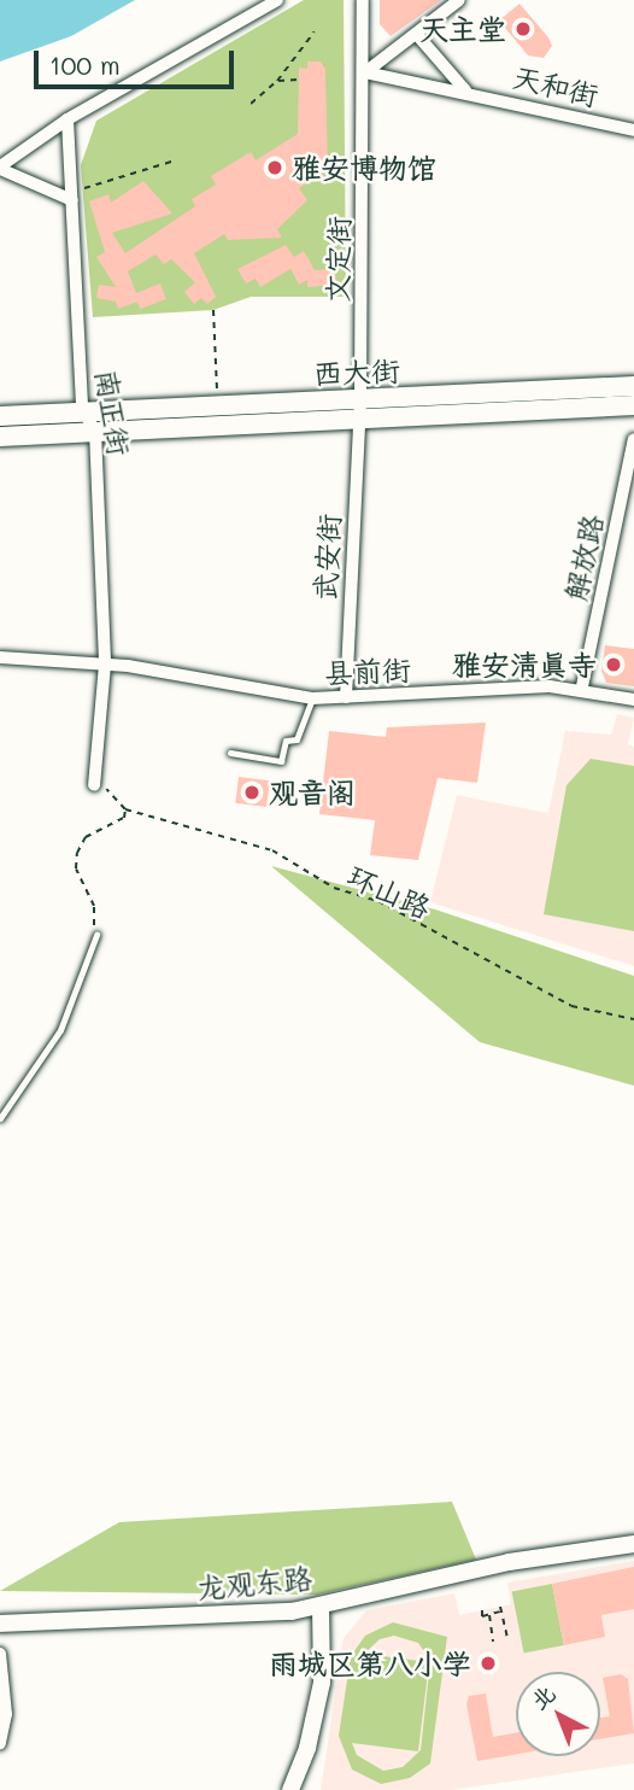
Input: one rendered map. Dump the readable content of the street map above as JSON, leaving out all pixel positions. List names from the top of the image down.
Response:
{
  "streets": {
    "main road": ["西大街"],
    "street": [
      "天和街",
      "文定街",
      "南正街",
      "武安街",
      "解放路",
      "县前街",
      "龙观东路"
    ],
    "path": ["环山路"]
  },
  "crossings": [
    ["天和街", "文定街"],
    ["文定街", "西大街"],
    ["文定街", "武安街"],
    ["西大街", "南正街"],
    ["西大街", "武安街"],
    ["南正街", "县前街"],
    ["武安街", "县前街"],
    ["解放路", "县前街"]
  ],
  "places": [
    "天主堂",
    "雅安博物馆",
    "雅安清真寺",
    "观音阁",
    "雨城区第八小学"
  ],
  "scale_bar": "100 m",
  "north": "top left"
}
